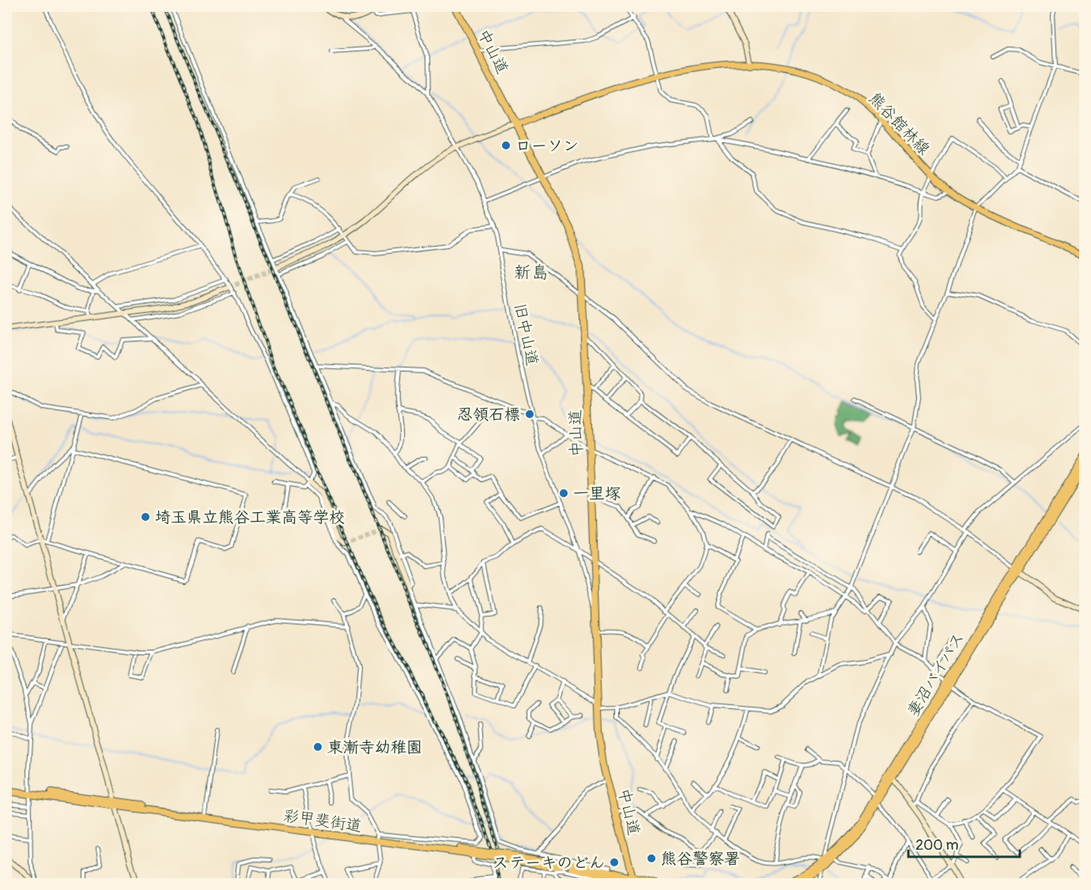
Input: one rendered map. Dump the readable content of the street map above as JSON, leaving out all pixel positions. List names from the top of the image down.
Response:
{
  "streets": {
    "highway": ["中山道", "妻沼バイパス", "彩甲斐街道"],
    "main road": ["熊谷館林線"],
    "street": ["旧中山道"]
  },
  "crossings": [
    ["中山道", "熊谷館林線"],
    ["中山道", "旧中山道"],
    ["中山道", "彩甲斐街道"]
  ],
  "districts": ["新島"],
  "places": [
    "ローソン",
    "忍領石標",
    "一里塚",
    "埼玉県立熊谷工業高等学校",
    "東漸寺幼稚園",
    "熊谷警察署",
    "ステーキのどん"
  ],
  "scale_bar": "200 m"
}
